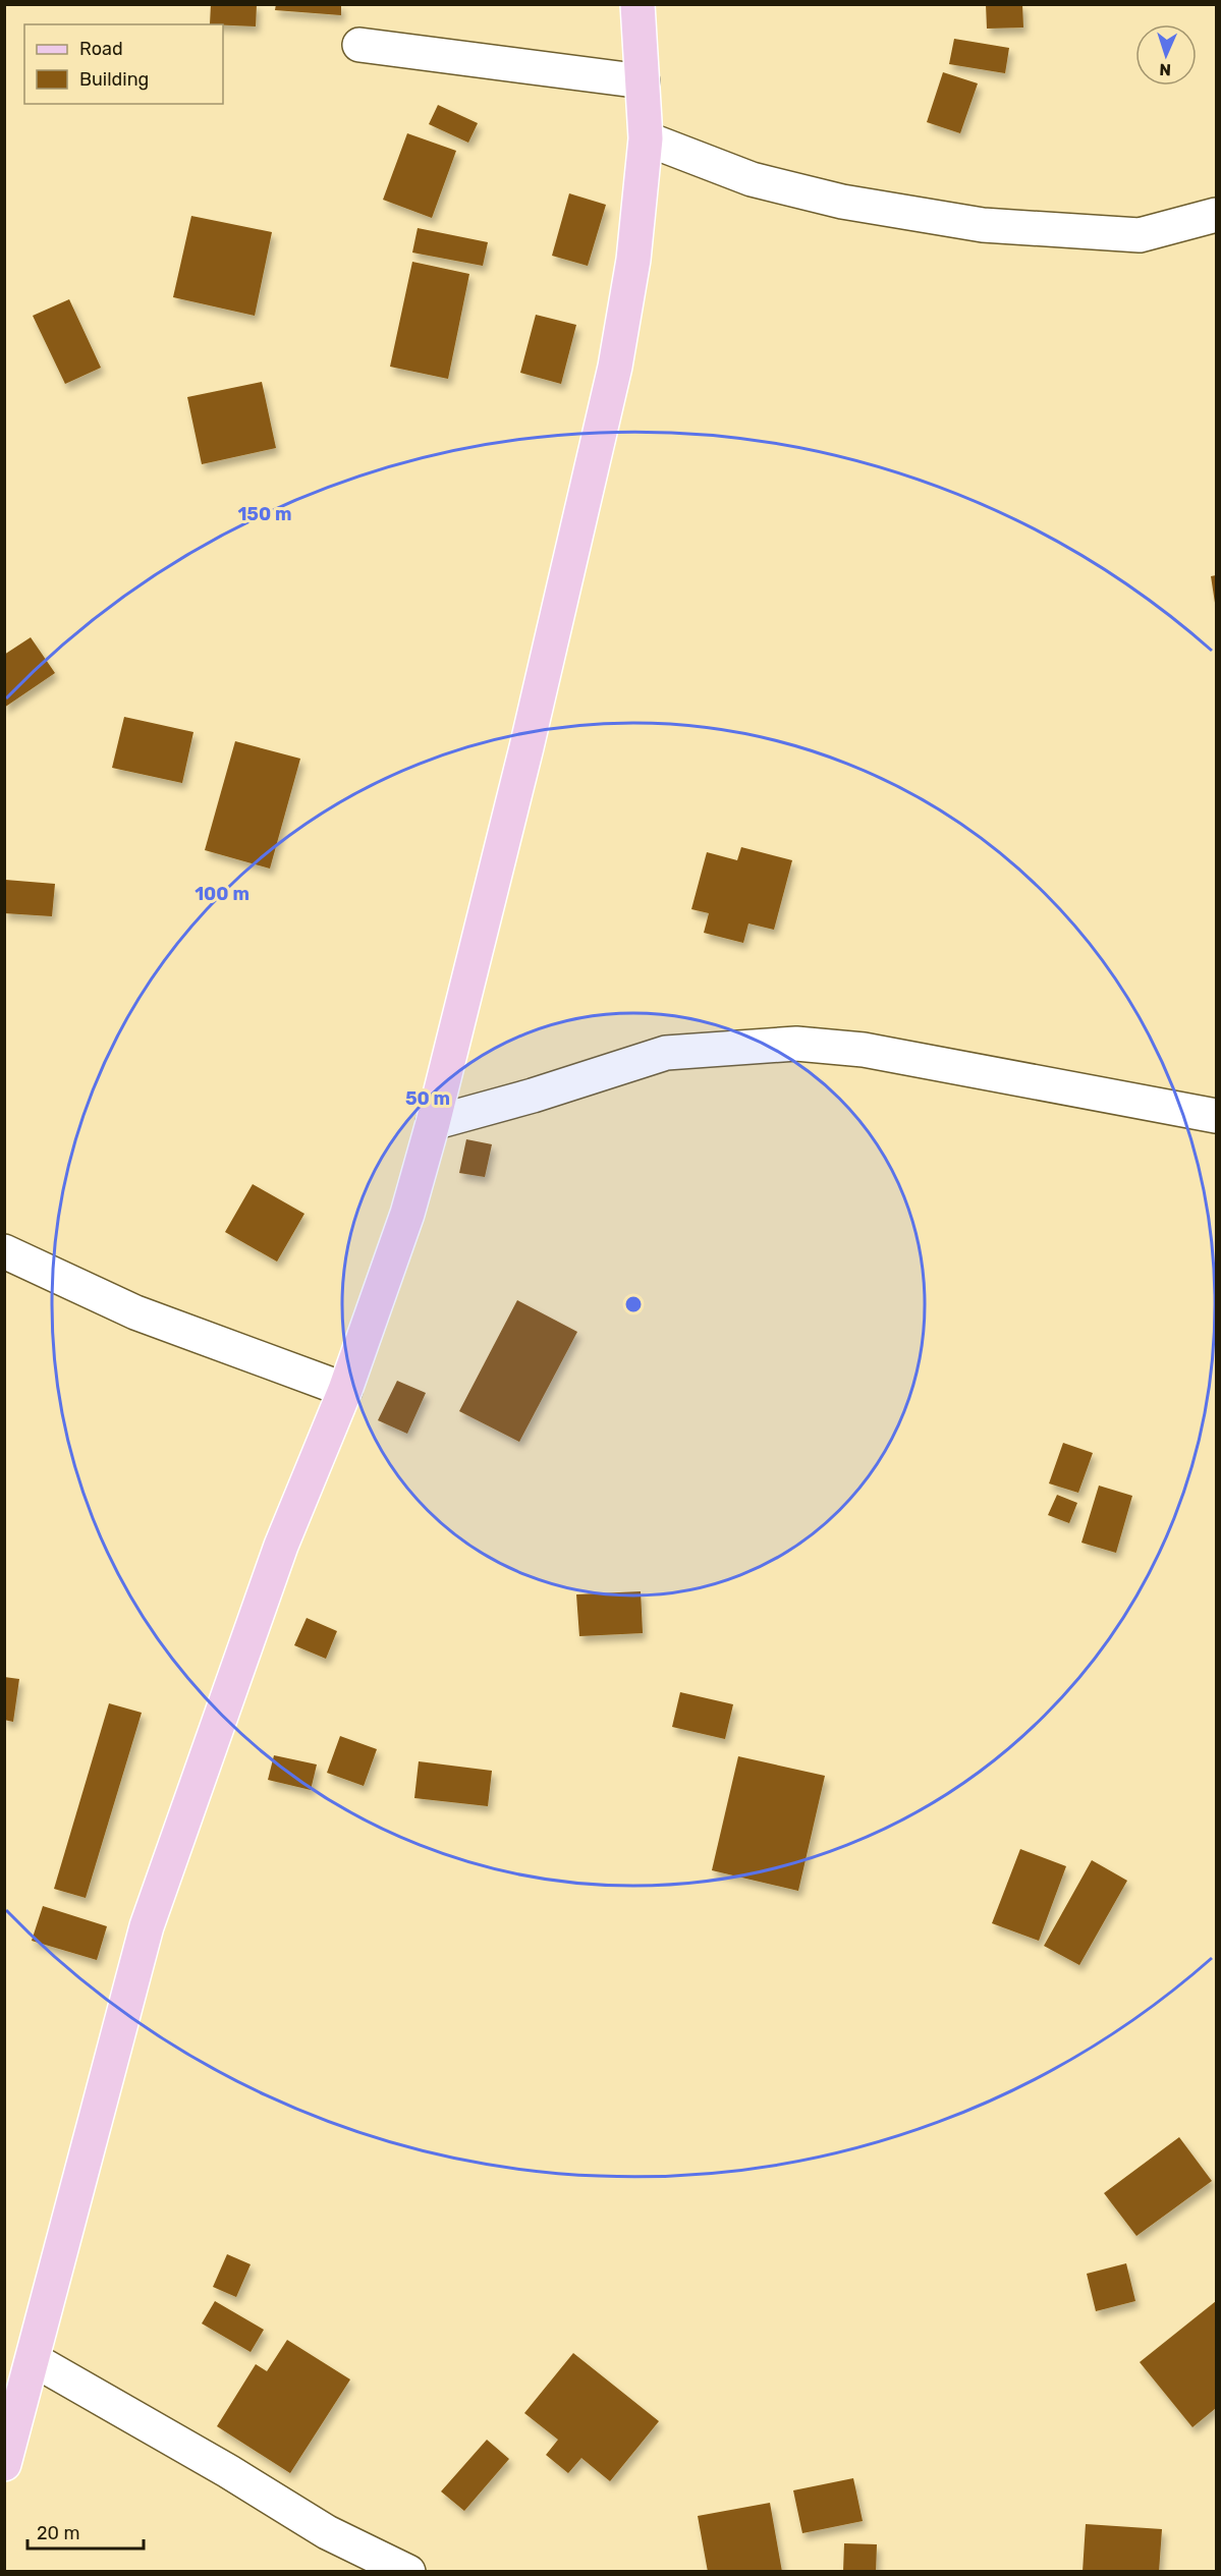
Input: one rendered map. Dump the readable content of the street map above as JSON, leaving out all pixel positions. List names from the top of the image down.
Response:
{
  "legend": ["Road", "Building"],
  "scale_bar": "20 m",
  "north": "bottom",
  "rings": ["150 m", "100 m", "50 m"]
}
